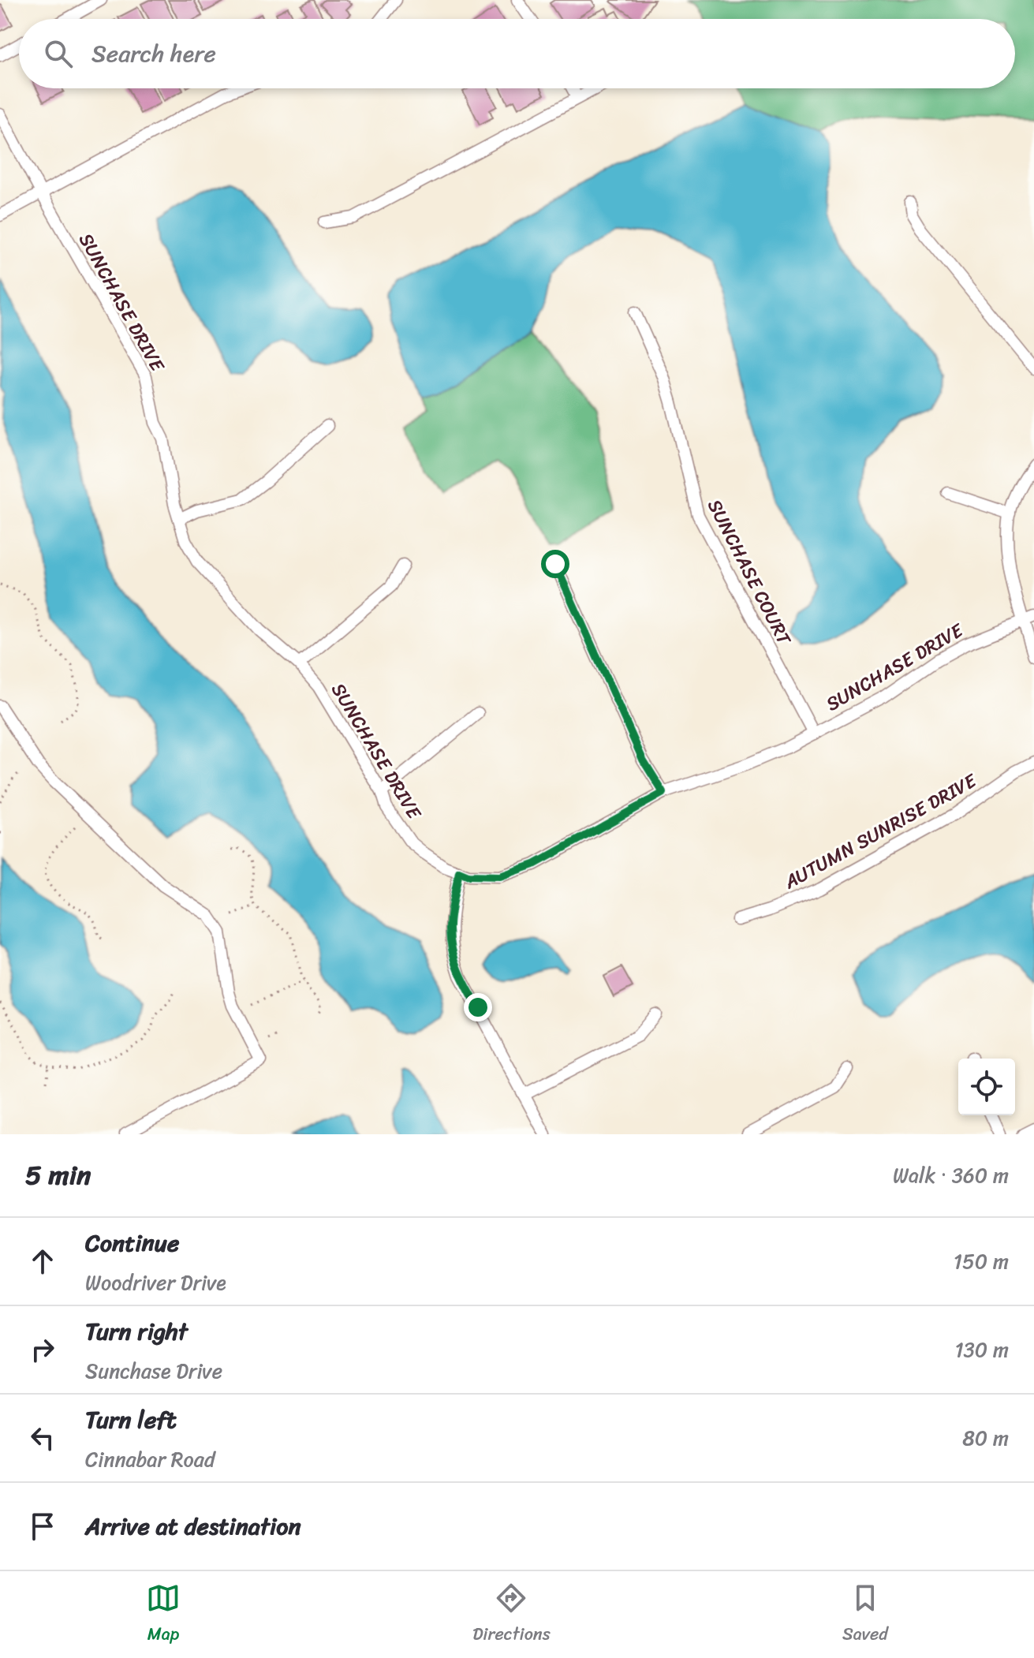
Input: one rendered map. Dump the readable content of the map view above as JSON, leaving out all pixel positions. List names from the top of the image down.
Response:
{
  "streets": {
    "street": ["SUNCHASE DRIVE", "SUNCHASE COURT", "AUTUMN SUNRISE DRIVE"]
  },
  "crossings": [
    ["SUNCHASE DRIVE", "SUNCHASE COURT"]
  ],
  "page": {
    "search": "Search here",
    "heading": ["5 min", "Walk · 360 m"],
    "list": [
      ["Continue", "Woodriver Drive", "150 m"],
      ["Turn right", "Sunchase Drive", "130 m"],
      ["Turn left", "Cinnabar Road", "80 m"],
      "Arrive at destination"
    ],
    "nav": ["Map", "Directions", "Saved"]
  }
}
